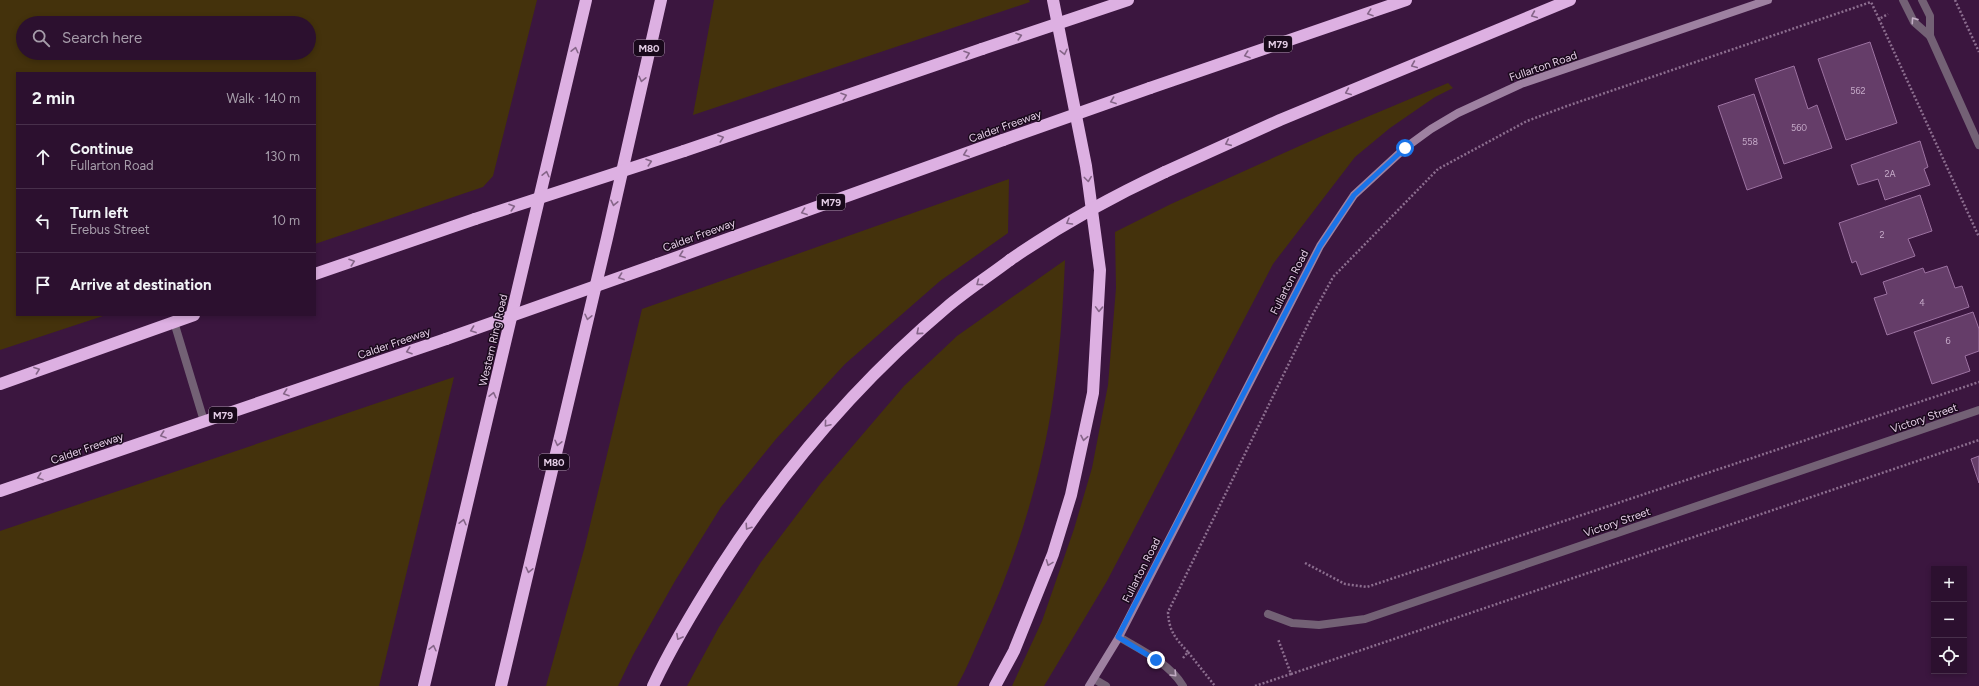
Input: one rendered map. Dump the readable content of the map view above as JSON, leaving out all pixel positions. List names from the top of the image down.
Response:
{
  "streets": {
    "highway": [
      "M79",
      "M80",
      "Calder Freeway",
      "Western Ring Road"
    ],
    "main road": ["Fullarton Road"],
    "street": ["Victory Street"]
  },
  "house_numbers": [
    "562",
    "560",
    "558",
    "2A",
    "2",
    "4",
    "6"
  ],
  "page": {
    "search": "Search here",
    "heading": ["2 min", "Walk · 140 m"],
    "list": [
      ["Continue", "Fullarton Road", "130 m"],
      ["Turn left", "Erebus Street", "10 m"],
      "Arrive at destination"
    ],
    "map_buttons": ["+", "−"]
  }
}
